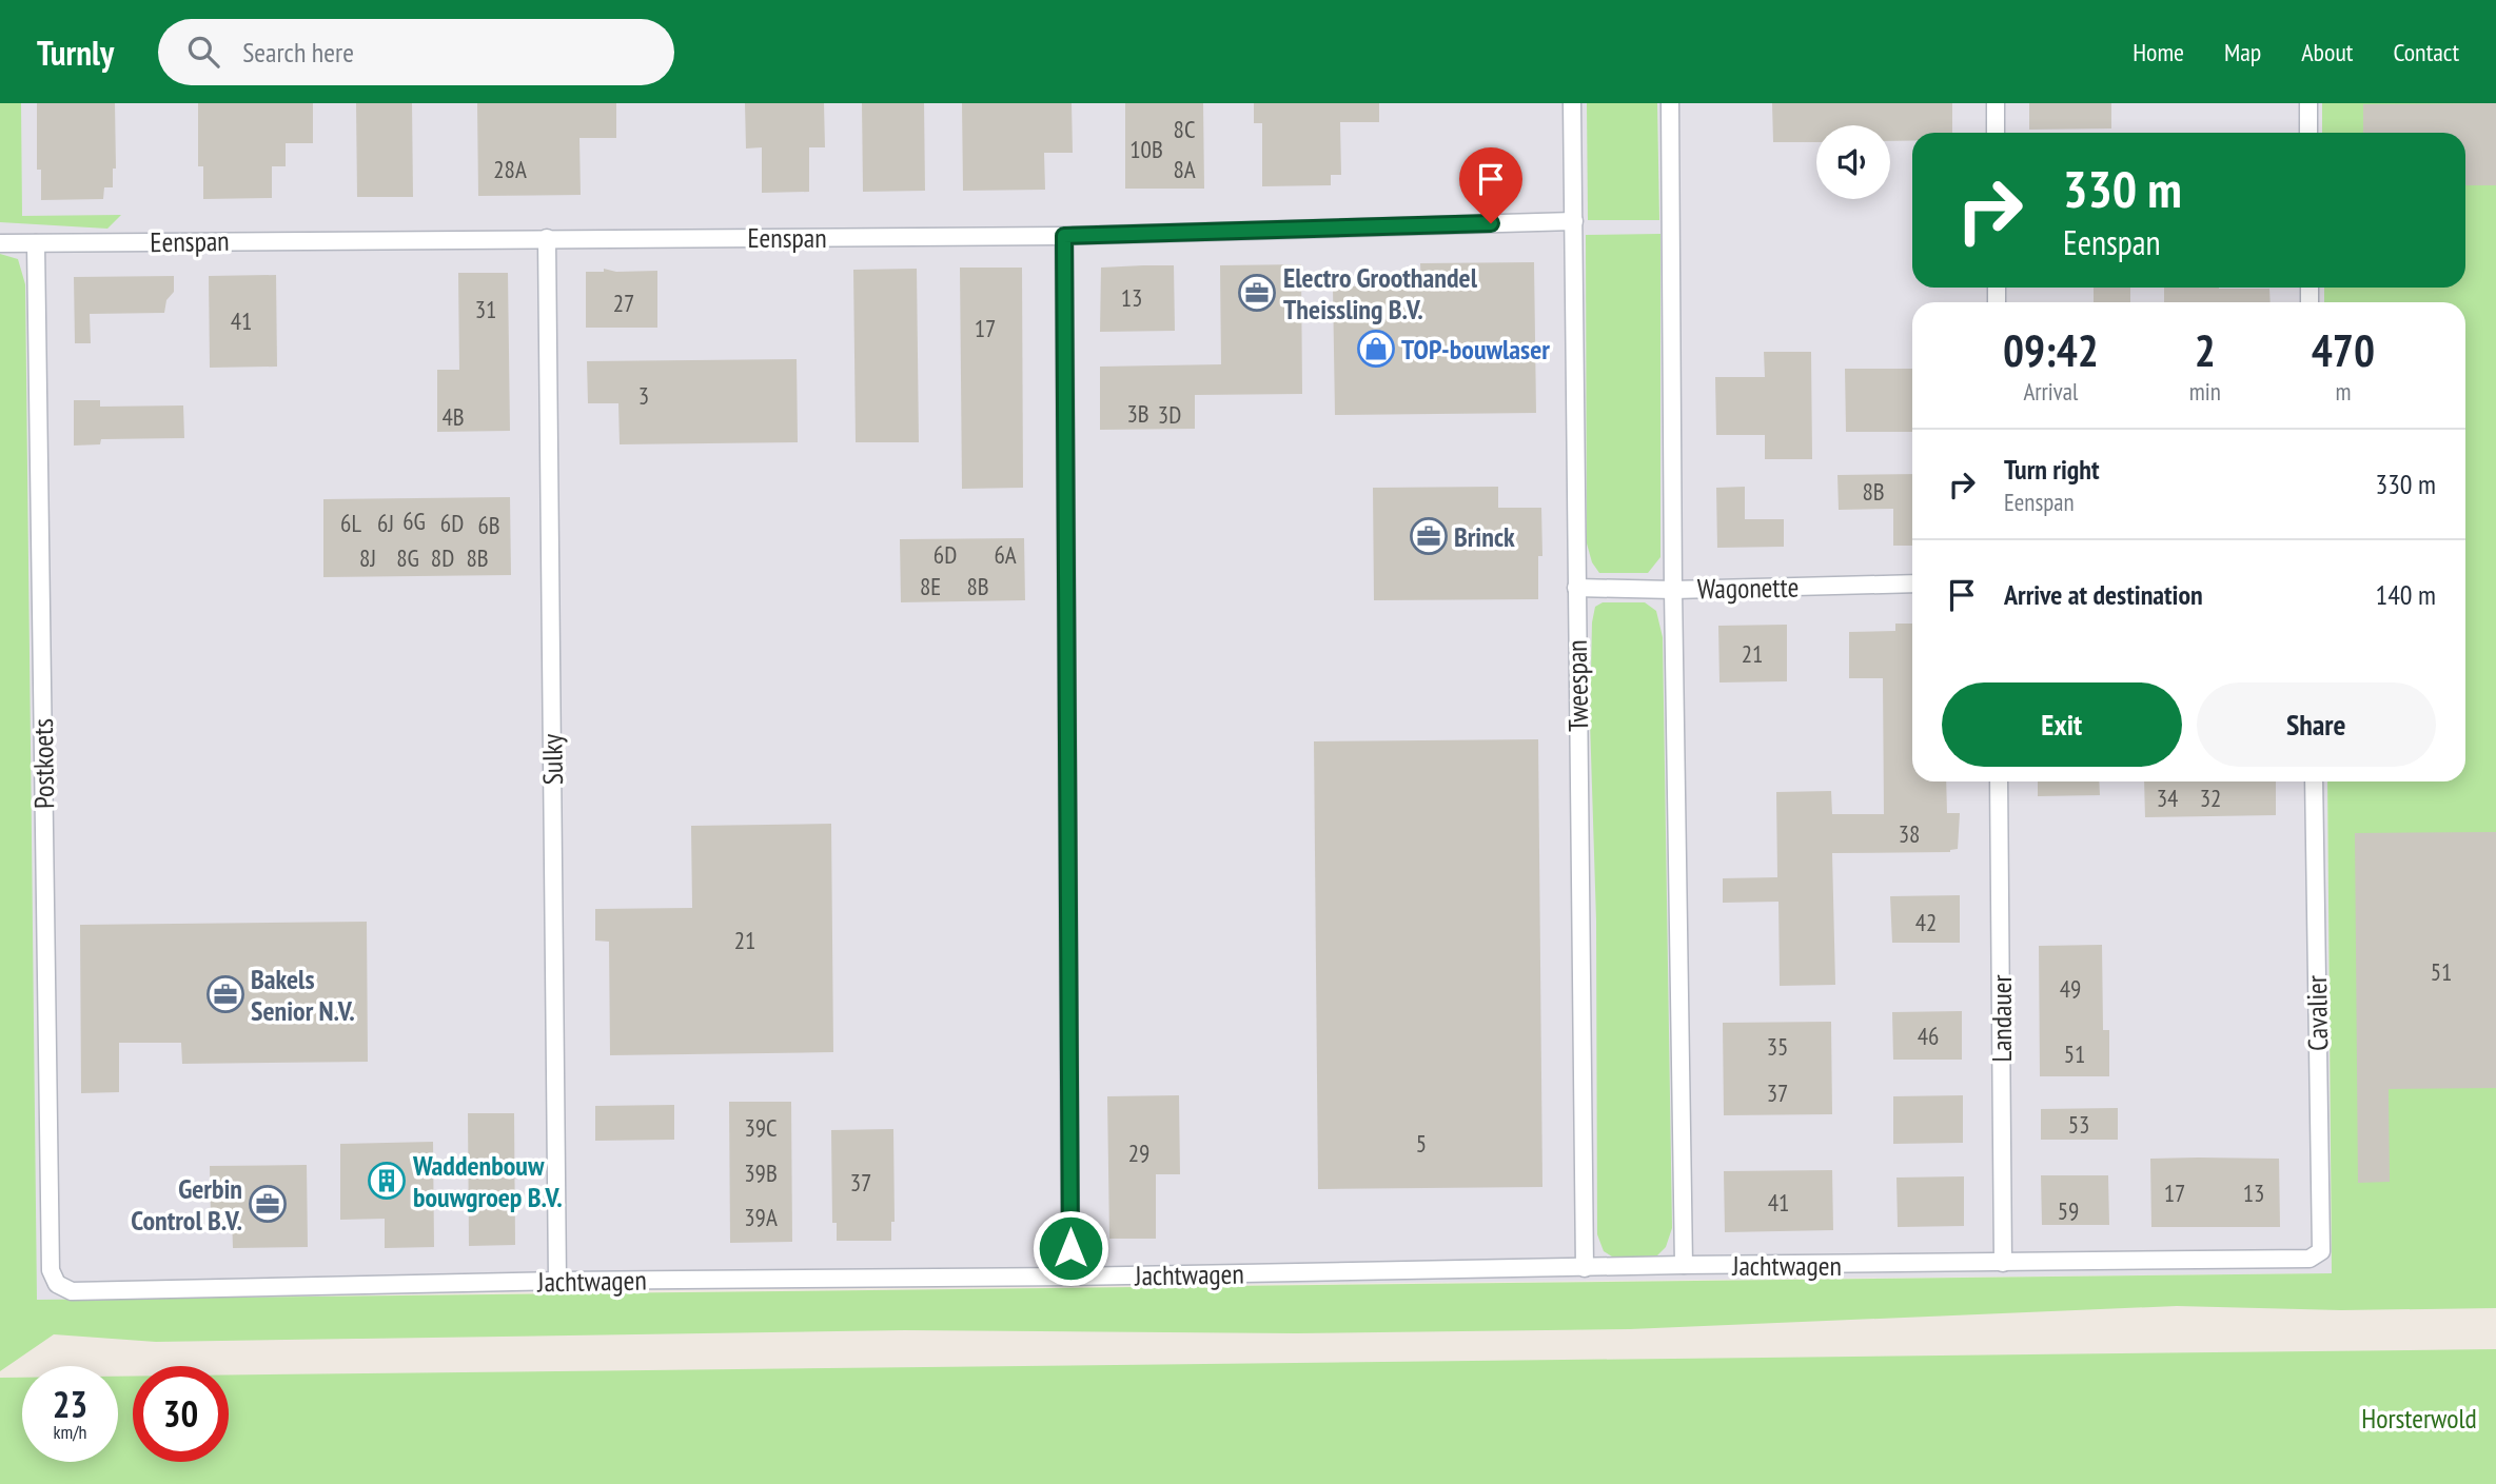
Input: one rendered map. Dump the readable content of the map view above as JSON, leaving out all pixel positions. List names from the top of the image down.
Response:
{
  "streets": {
    "street": [
      "Eenspan",
      "Wagonette",
      "Tweespan",
      "Sulky",
      "Postkoets",
      "Cavalier",
      "Landauer",
      "Jachtwagen"
    ]
  },
  "crossings": [
    ["Eenspan", "Tweespan"],
    ["Eenspan", "Sulky"],
    ["Eenspan", "Postkoets"],
    ["Wagonette", "Tweespan"],
    ["Tweespan", "Jachtwagen"],
    ["Sulky", "Jachtwagen"],
    ["Postkoets", "Jachtwagen"],
    ["Cavalier", "Jachtwagen"],
    ["Landauer", "Jachtwagen"]
  ],
  "parks": ["Horsterwold"],
  "places": {
    "office": [
      "Electro Groothandel Theissling B.V.",
      "Brinck",
      "Bakels Senior N.V.",
      "Gerbin Control B.V."
    ],
    "shop": ["TOP-bouwlaser"],
    "building": ["Waddenbouw bouwgroep B.V."]
  },
  "house_numbers": [
    "8C",
    "10B",
    "28A",
    "8A",
    "13",
    "27",
    "31",
    "41",
    "17",
    "3",
    "3B",
    "3D",
    "4B",
    "8B",
    "6G",
    "6L",
    "6J",
    "6D",
    "6B",
    "6D",
    "6A",
    "8J",
    "8G",
    "8D",
    "8B",
    "8E",
    "8B",
    "21",
    "34",
    "32",
    "38",
    "42",
    "21",
    "51",
    "49",
    "46",
    "35",
    "51",
    "37",
    "53",
    "39C",
    "5",
    "29",
    "39B",
    "37",
    "17",
    "13",
    "41",
    "59",
    "39A"
  ],
  "page": {
    "header": "Turnly",
    "search": "Search here",
    "nav": [
      "Home",
      "Map",
      "About",
      "Contact"
    ],
    "turn": ["330 m", "Eenspan"],
    "eta": [
      "09:42",
      "Arrival",
      "2",
      "min",
      "470",
      "m"
    ],
    "list": [
      {
        "name": "Turn right",
        "note": "Eenspan",
        "value": "330 m"
      },
      {
        "name": "Arrive at destination",
        "value": "140 m"
      }
    ],
    "buttons": ["Exit", "Share"],
    "speed": "23 km/h",
    "limit": "30"
  }
}
